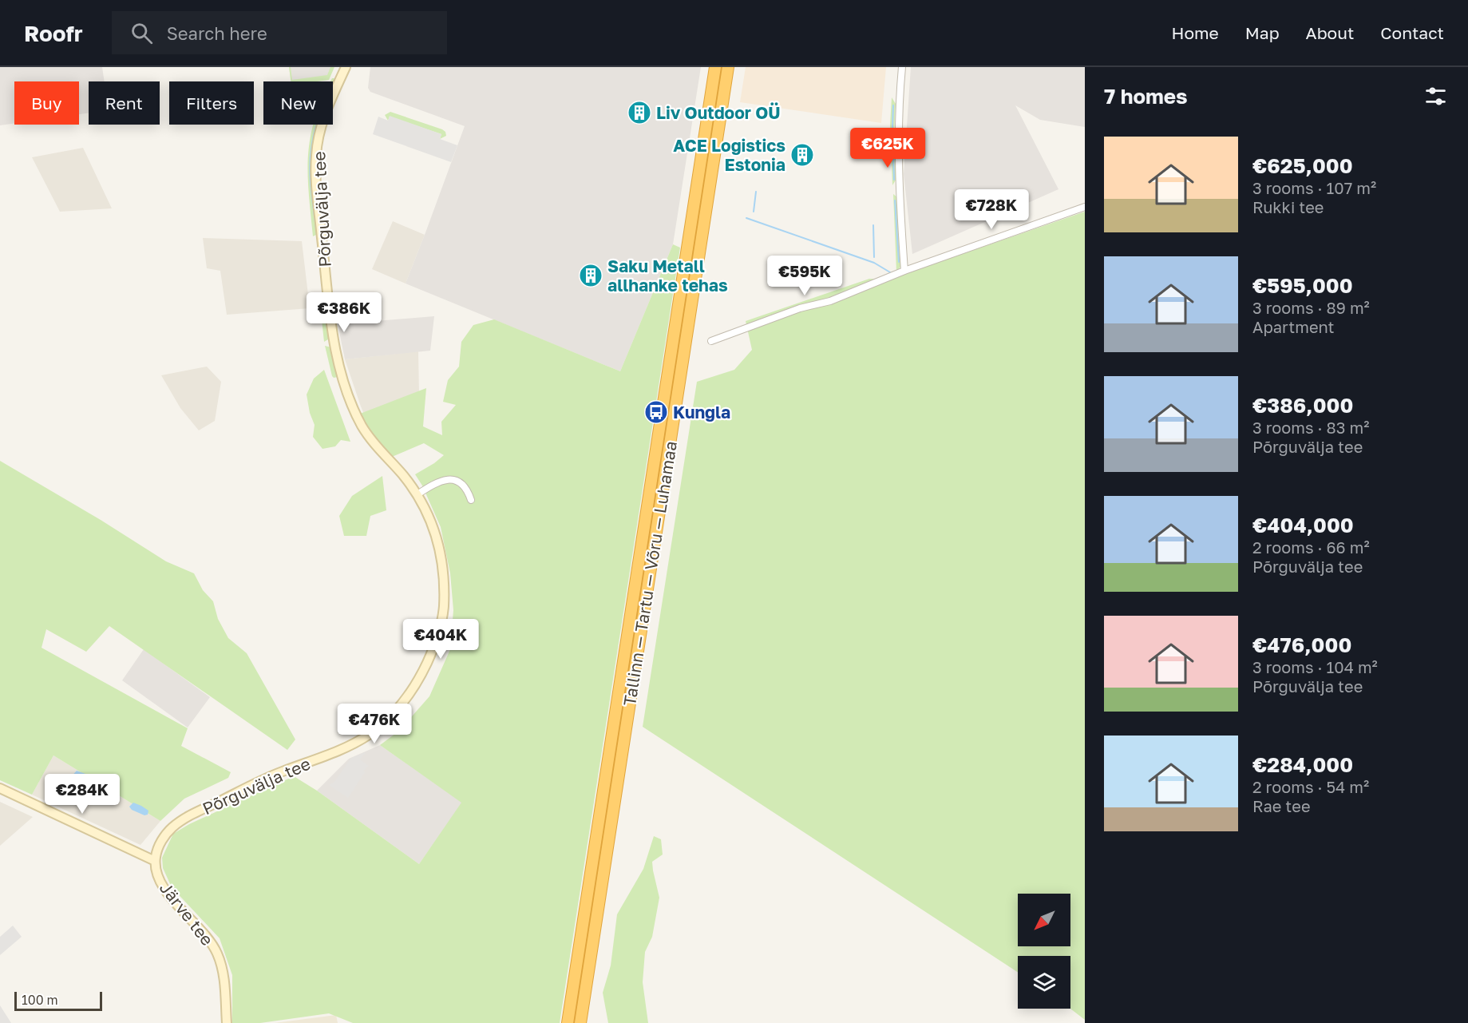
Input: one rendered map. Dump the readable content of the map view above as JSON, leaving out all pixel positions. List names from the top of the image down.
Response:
{
  "streets": {
    "highway": ["Tallinn — Tartu — Võru — Luhamaa"],
    "street": ["Põrguvälja tee", "Järve tee"]
  },
  "crossings": [
    ["Põrguvälja tee", "Järve tee"]
  ],
  "places": {
    "building": ["Liv Outdoor OÜ", "ACE Logistics Estonia", "Saku Metall allhanke tehas"],
    "bus stop": ["Kungla"]
  },
  "scale_bar": "100 m",
  "north": "bottom left",
  "page": {
    "header": "Roofr",
    "search": "Search here",
    "nav": [
      "Home",
      "Map",
      "About",
      "Contact"
    ],
    "heading": "7 homes",
    "chip": [
      "Buy",
      "Rent",
      "Filters",
      "New"
    ],
    "list": [
      {
        "name": "€625,000",
        "note": "3 rooms · 107 m² · Rukki tee"
      },
      {
        "name": "€595,000",
        "note": "3 rooms · 89 m² · Apartment"
      },
      {
        "name": "€386,000",
        "note": "3 rooms · 83 m² · Põrguvälja tee"
      },
      {
        "name": "€404,000",
        "note": "2 rooms · 66 m² · Põrguvälja tee"
      },
      {
        "name": "€476,000",
        "note": "3 rooms · 104 m² · Põrguvälja tee"
      },
      {
        "name": "€284,000",
        "note": "2 rooms · 54 m² · Rae tee"
      }
    ],
    "price": [
      "€625K",
      "€728K",
      "€595K",
      "€386K",
      "€404K",
      "€476K",
      "€284K"
    ],
    "scale": "100 m"
  }
}
